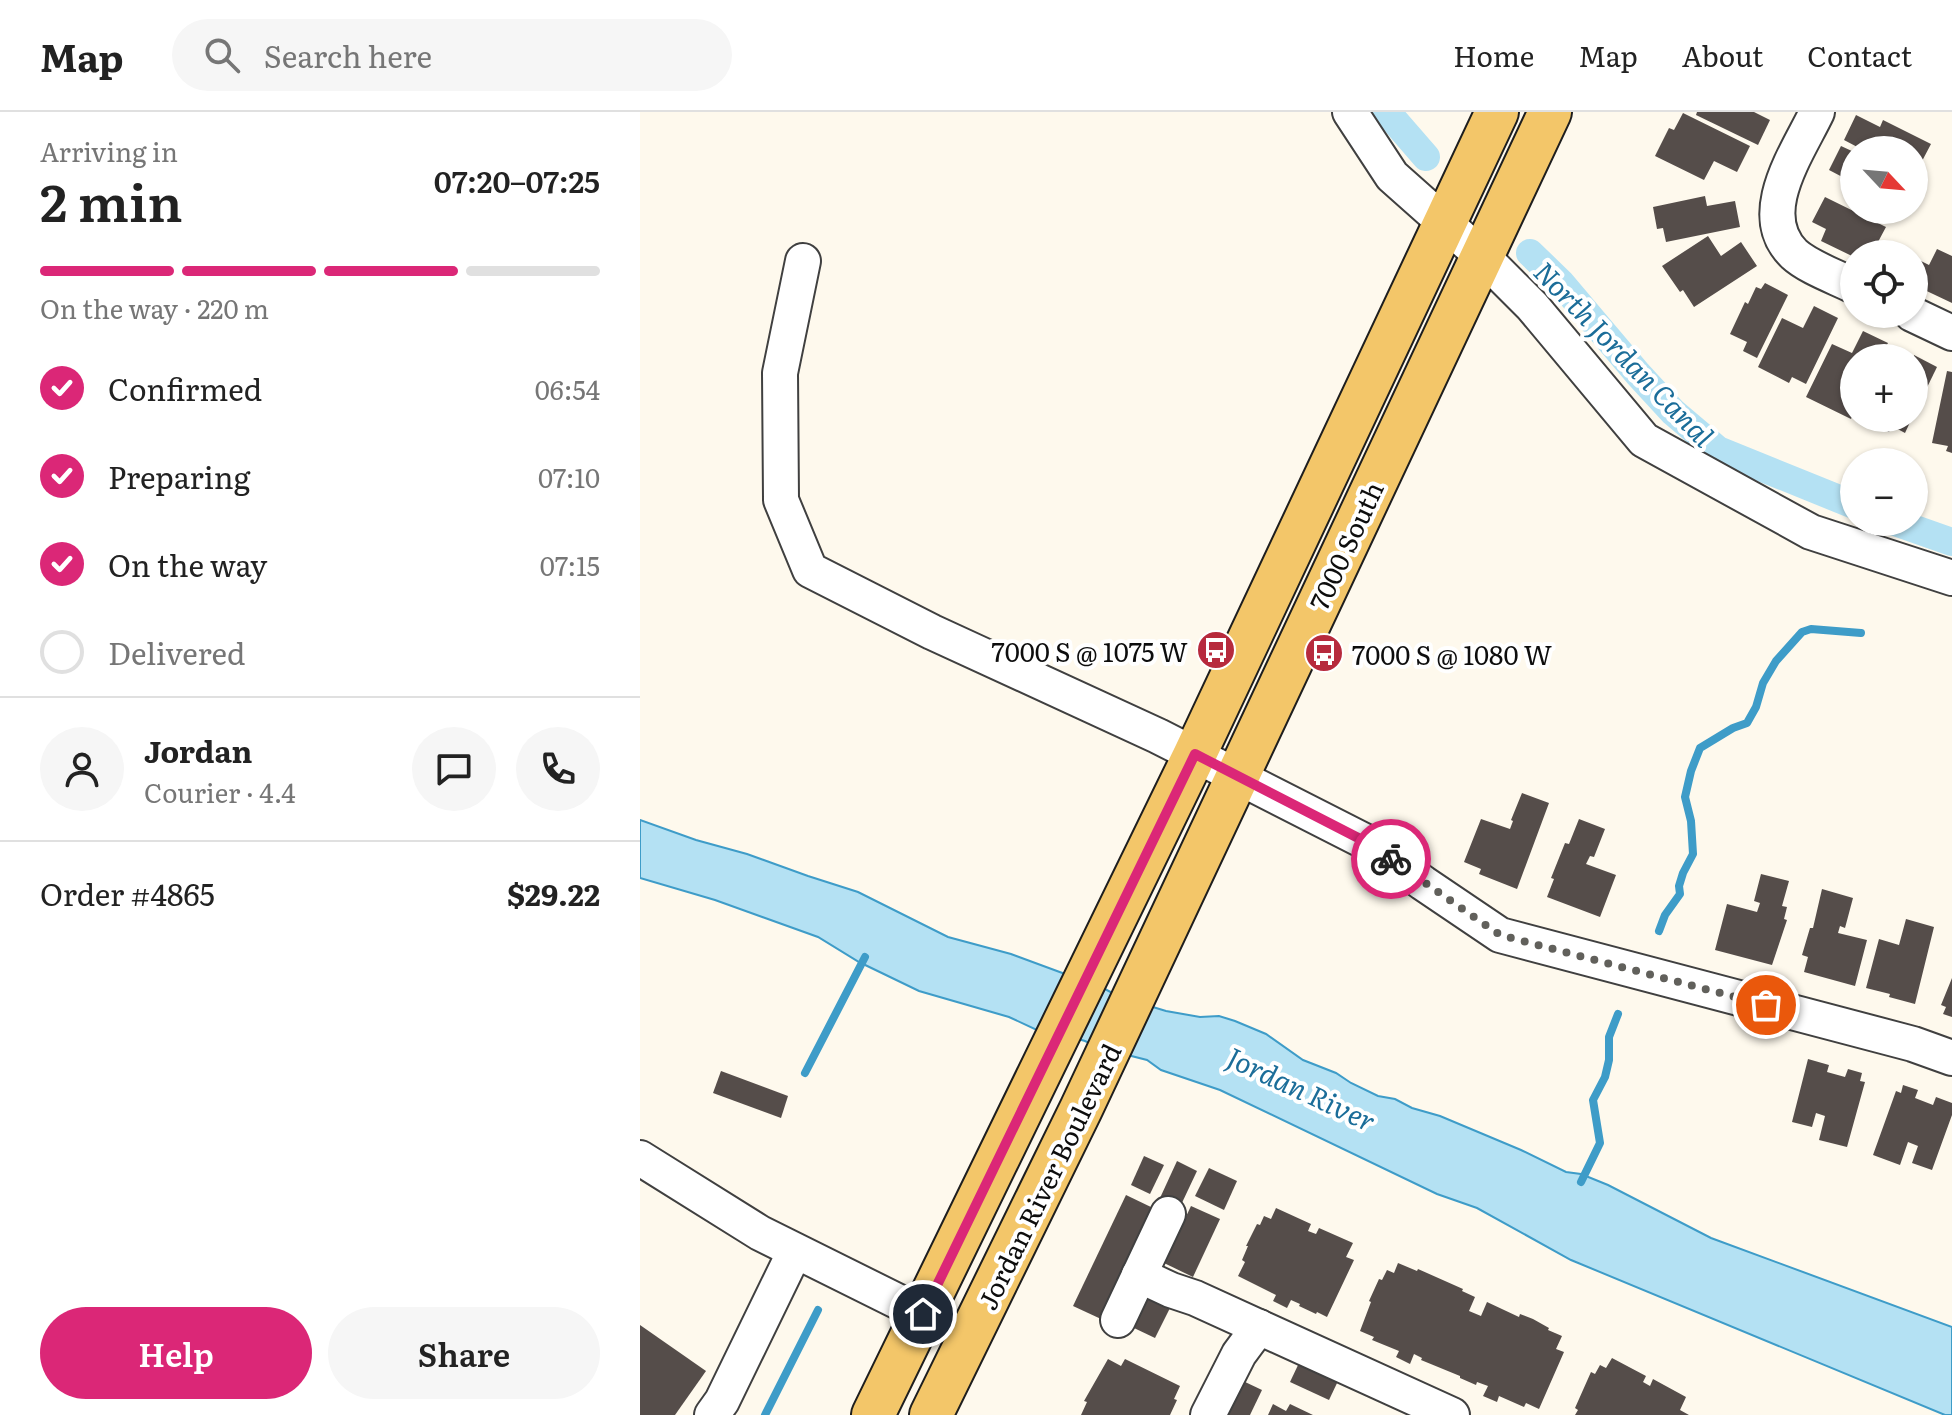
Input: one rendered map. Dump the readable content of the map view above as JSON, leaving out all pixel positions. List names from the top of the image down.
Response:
{
  "streets": {
    "main road": ["7000 South", "Jordan River Boulevard"]
  },
  "crossings": [
    ["7000 South", "Jordan River Boulevard"]
  ],
  "water": ["North Jordan Canal", "Jordan River"],
  "places": {
    "bus stop": ["7000 S @ 1075 W", "7000 S @ 1080 W"]
  },
  "north": "bottom right",
  "page": {
    "header": "Map",
    "search": "Search here",
    "nav": [
      "Home",
      "Map",
      "About",
      "Contact"
    ],
    "heading": ["2 min", "Arriving in", "07:20–07:25"],
    "panel": [
      "Jordan",
      "Courier · 4.4",
      "Order #4865",
      "$29.22"
    ],
    "map_buttons": ["+", "−"],
    "bar": "On the way · 220 m",
    "list": [
      ["Confirmed", "06:54"],
      ["Preparing", "07:10"],
      ["On the way", "07:15"],
      "Delivered"
    ],
    "buttons": ["Help", "Share"]
  }
}
